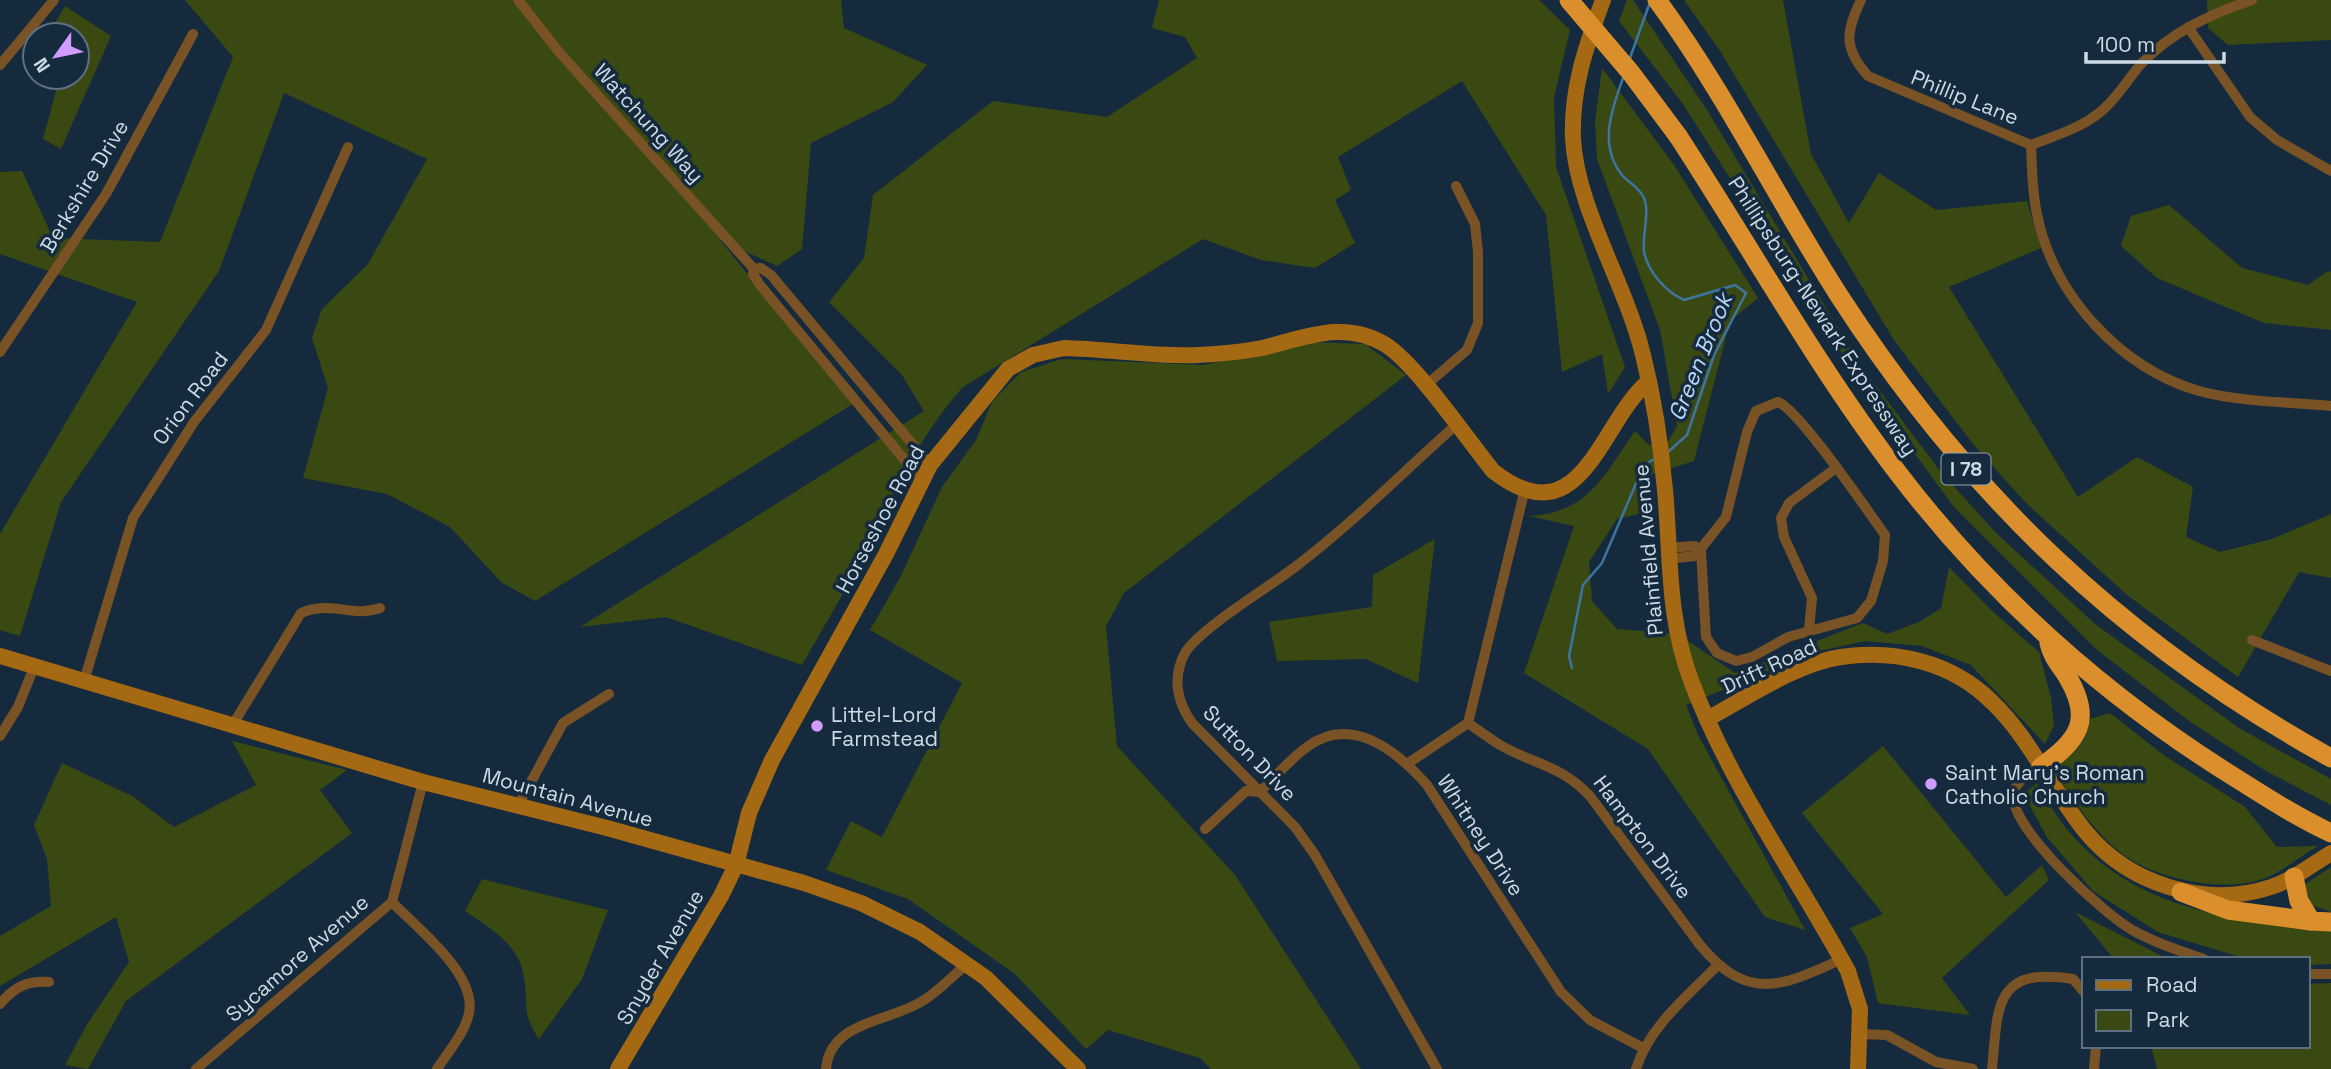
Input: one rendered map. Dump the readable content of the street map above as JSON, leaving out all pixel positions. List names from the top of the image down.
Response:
{
  "streets": {
    "highway": ["Phillipsburg-Newark Expressway", "I 78"],
    "main road": [
      "Horseshoe Road",
      "Plainfield Avenue",
      "Drift Road",
      "Mountain Avenue",
      "Snyder Avenue"
    ],
    "street": [
      "Phillip Lane",
      "Watchung Way",
      "Berkshire Drive",
      "Orion Road",
      "Sutton Drive",
      "Whitney Drive",
      "Hampton Drive",
      "Sycamore Avenue"
    ]
  },
  "crossings": [
    ["Watchung Way", "Horseshoe Road"],
    ["Orion Road", "Mountain Avenue"],
    ["Horseshoe Road", "Sutton Drive"],
    ["Horseshoe Road", "Mountain Avenue"],
    ["Horseshoe Road", "Snyder Avenue"],
    ["Plainfield Avenue", "Drift Road"],
    ["Plainfield Avenue", "Hampton Drive"],
    ["Sutton Drive", "Whitney Drive"],
    ["Mountain Avenue", "Snyder Avenue"],
    ["Mountain Avenue", "Sycamore Avenue"]
  ],
  "water": ["Green Brook"],
  "places": ["Littel-Lord Farmstead", "Saint Mary's Roman Catholic Church"],
  "legend": ["Road", "Park"],
  "scale_bar": "100 m",
  "north": "bottom left"
}
